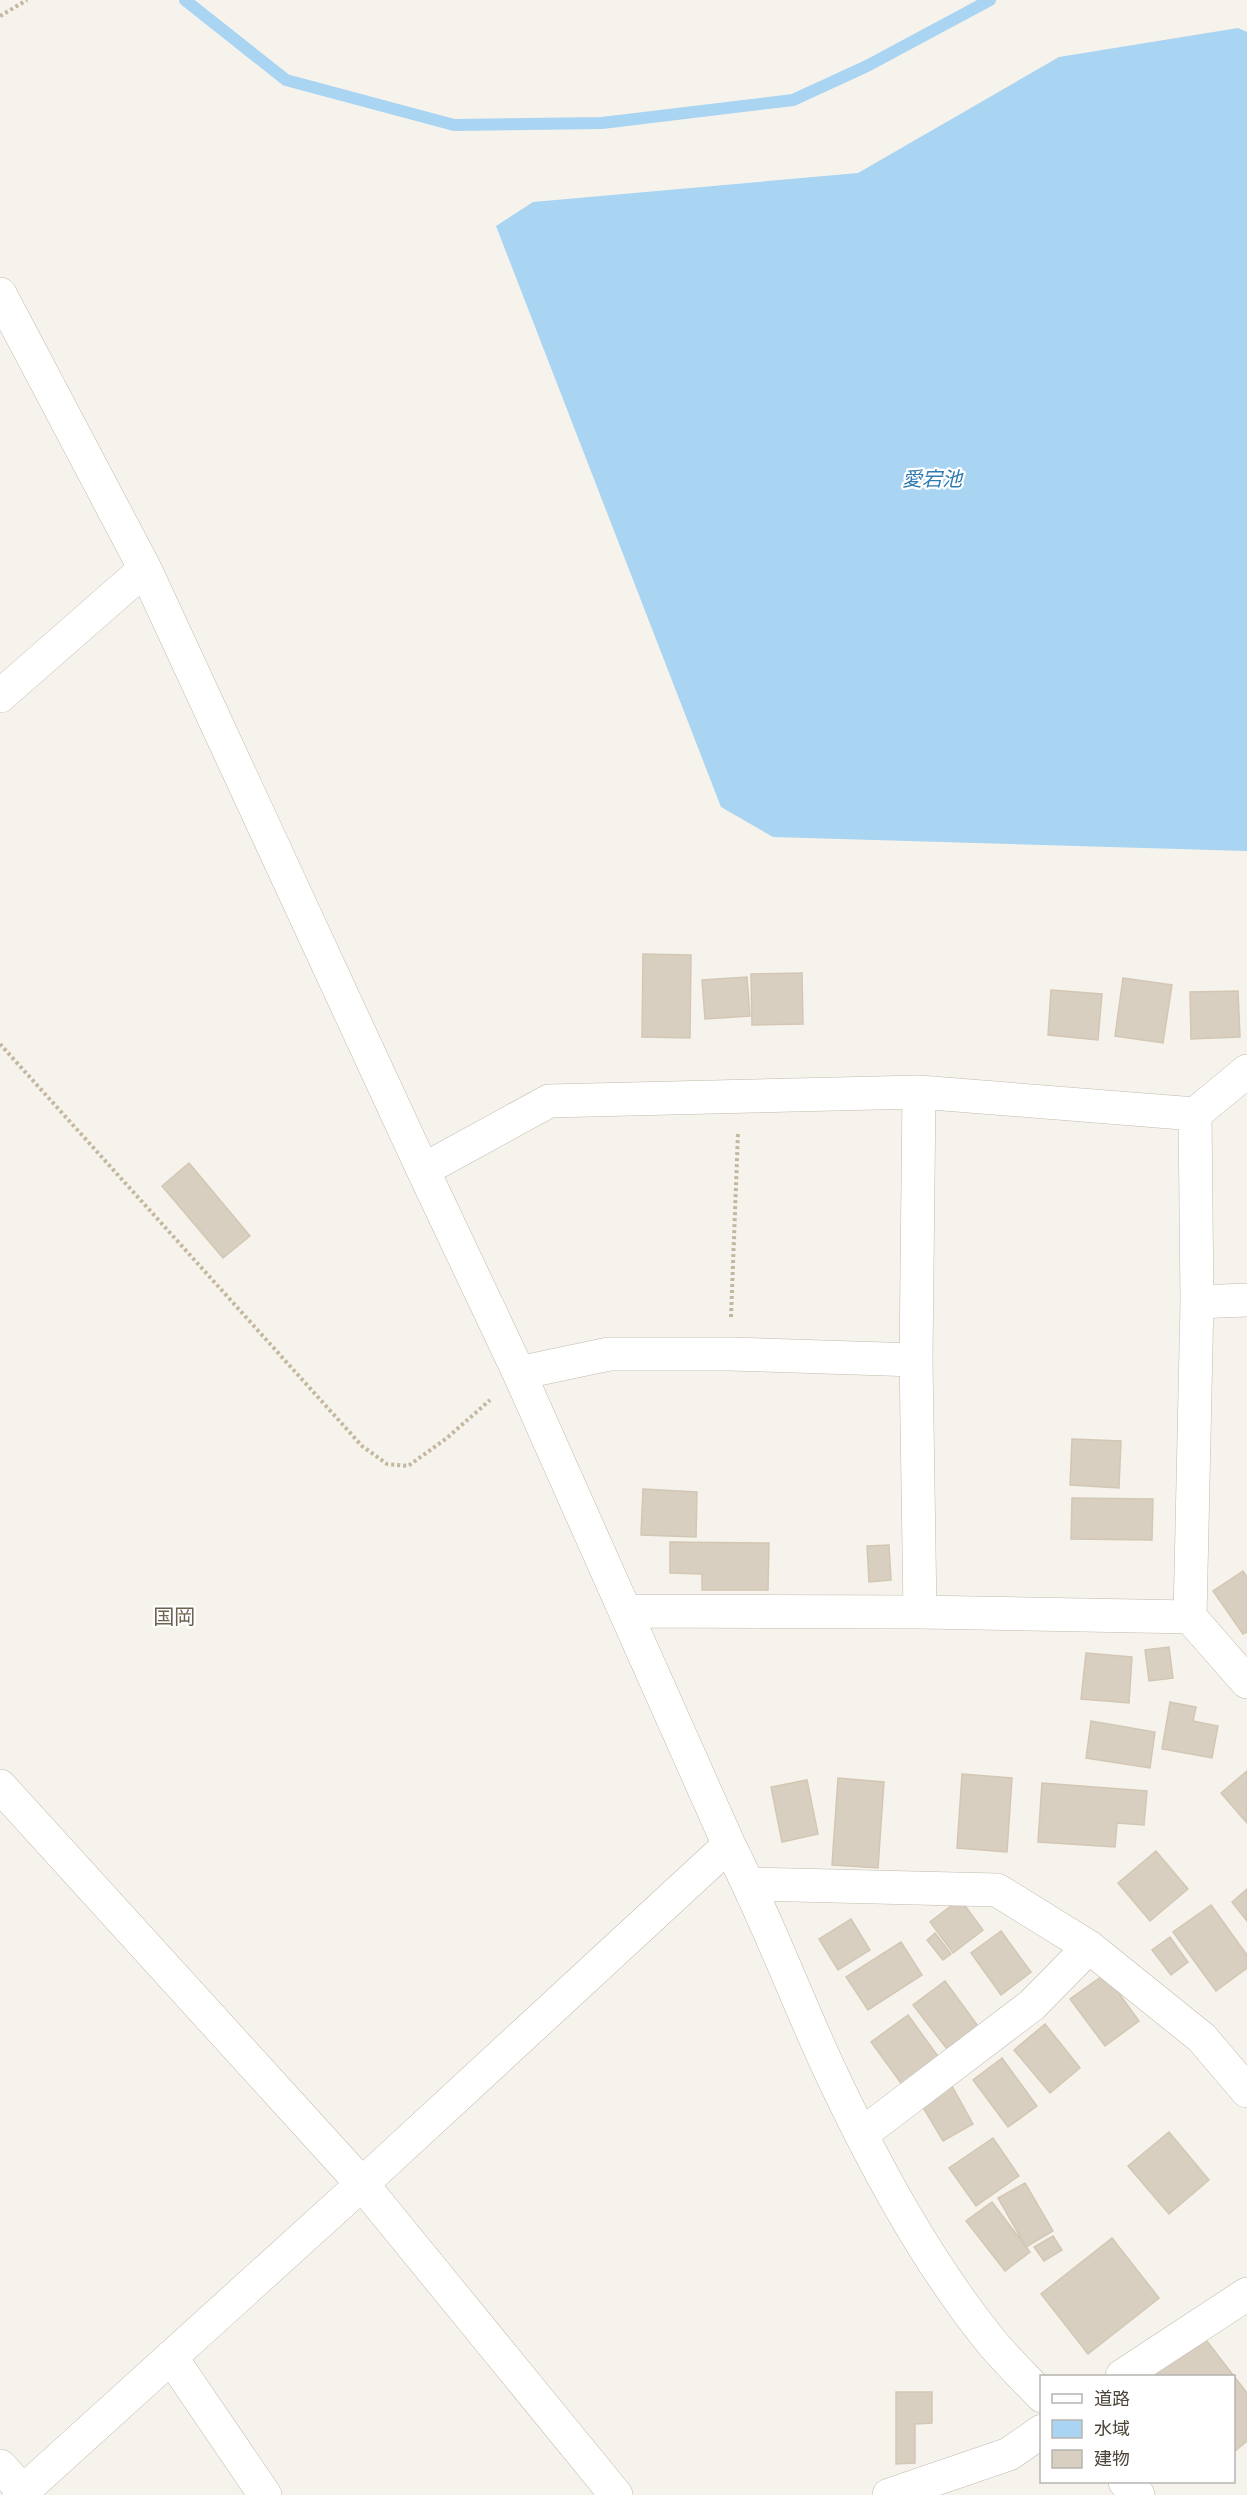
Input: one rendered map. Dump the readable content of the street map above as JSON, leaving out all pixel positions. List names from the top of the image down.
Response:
{
  "districts": ["国岡"],
  "water": ["愛宕池"],
  "legend": ["道路", "水域", "建物"]
}
